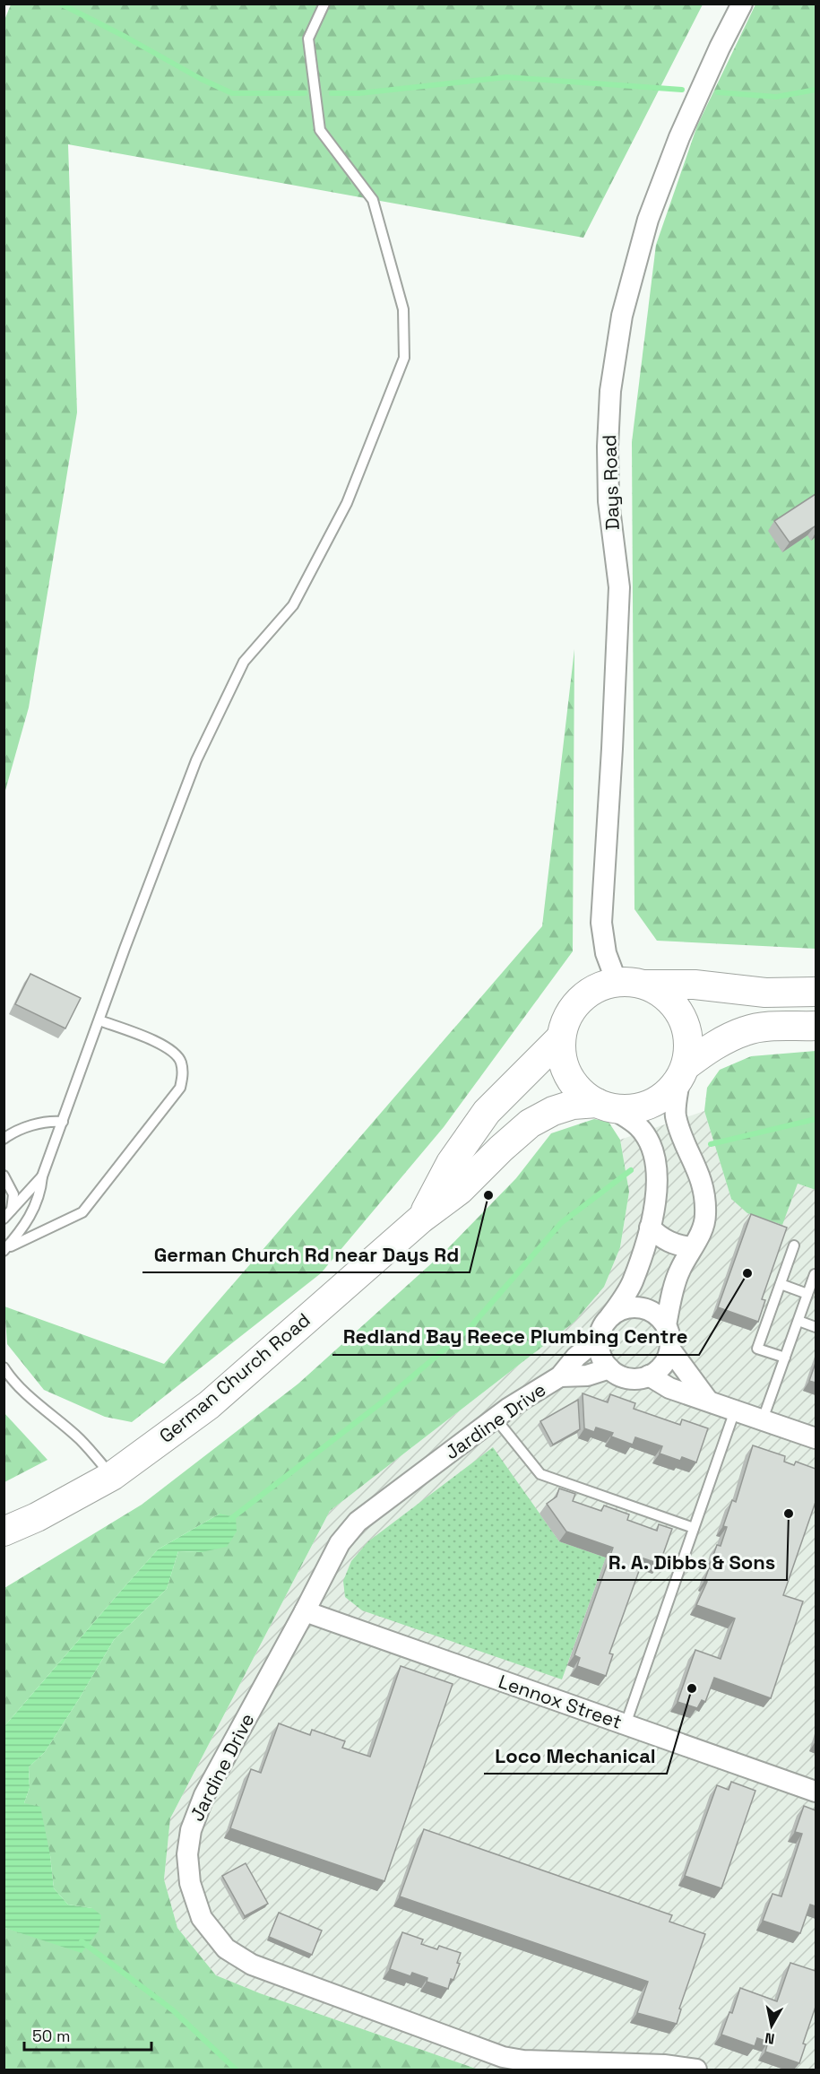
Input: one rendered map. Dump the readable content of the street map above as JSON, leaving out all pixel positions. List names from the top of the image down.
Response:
{
  "streets": {
    "street": [
      "Days Road",
      "German Church Road",
      "Jardine Drive",
      "Lennox Street"
    ]
  },
  "crossings": [
    ["Days Road", "German Church Road"],
    ["Jardine Drive", "Lennox Street"]
  ],
  "places": [
    "German Church Rd near Days Rd",
    "Redland Bay Reece Plumbing Centre",
    "R. A. Dibbs & Sons",
    "Loco Mechanical"
  ],
  "scale_bar": "50 m",
  "north": "bottom"
}
